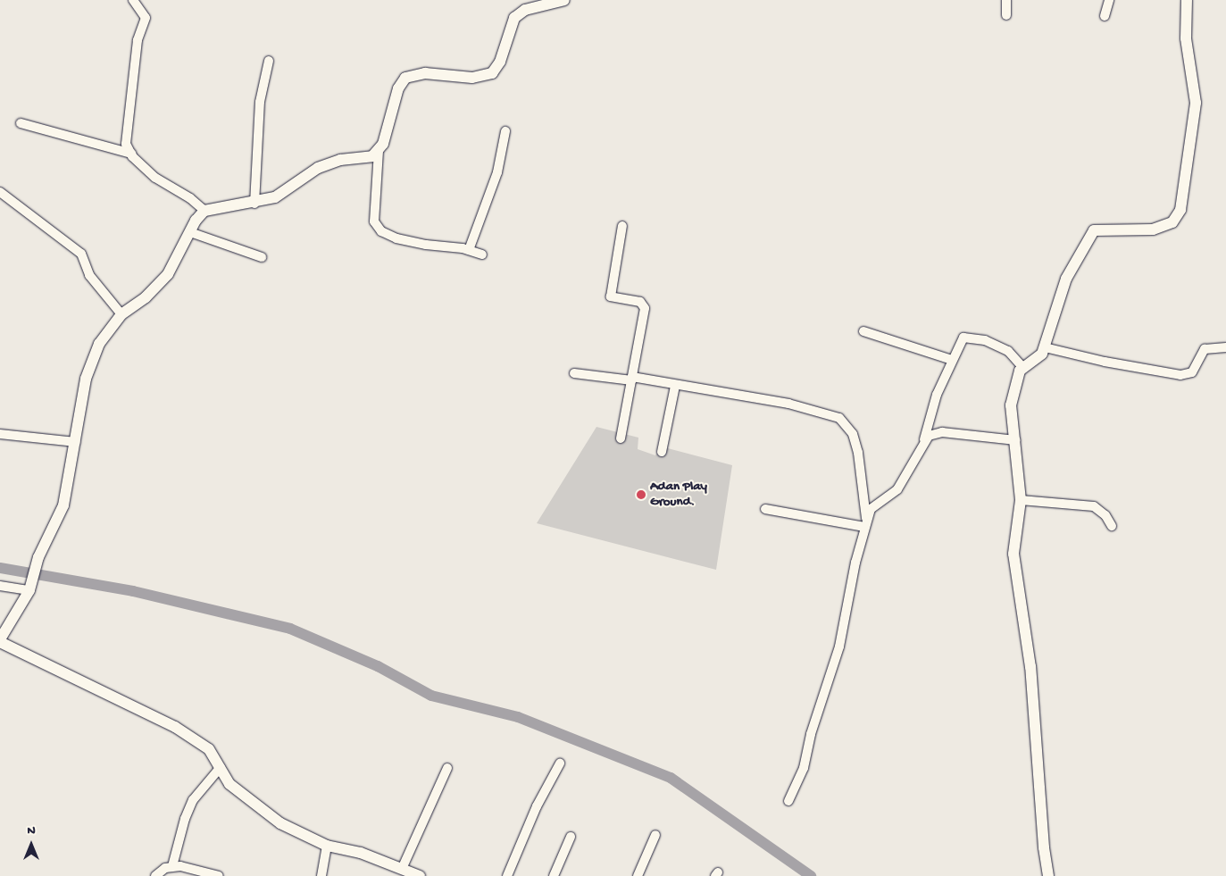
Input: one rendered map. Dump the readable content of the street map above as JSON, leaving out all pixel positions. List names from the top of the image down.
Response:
{
  "places": ["Adan Play Ground."],
  "north": "top"
}
